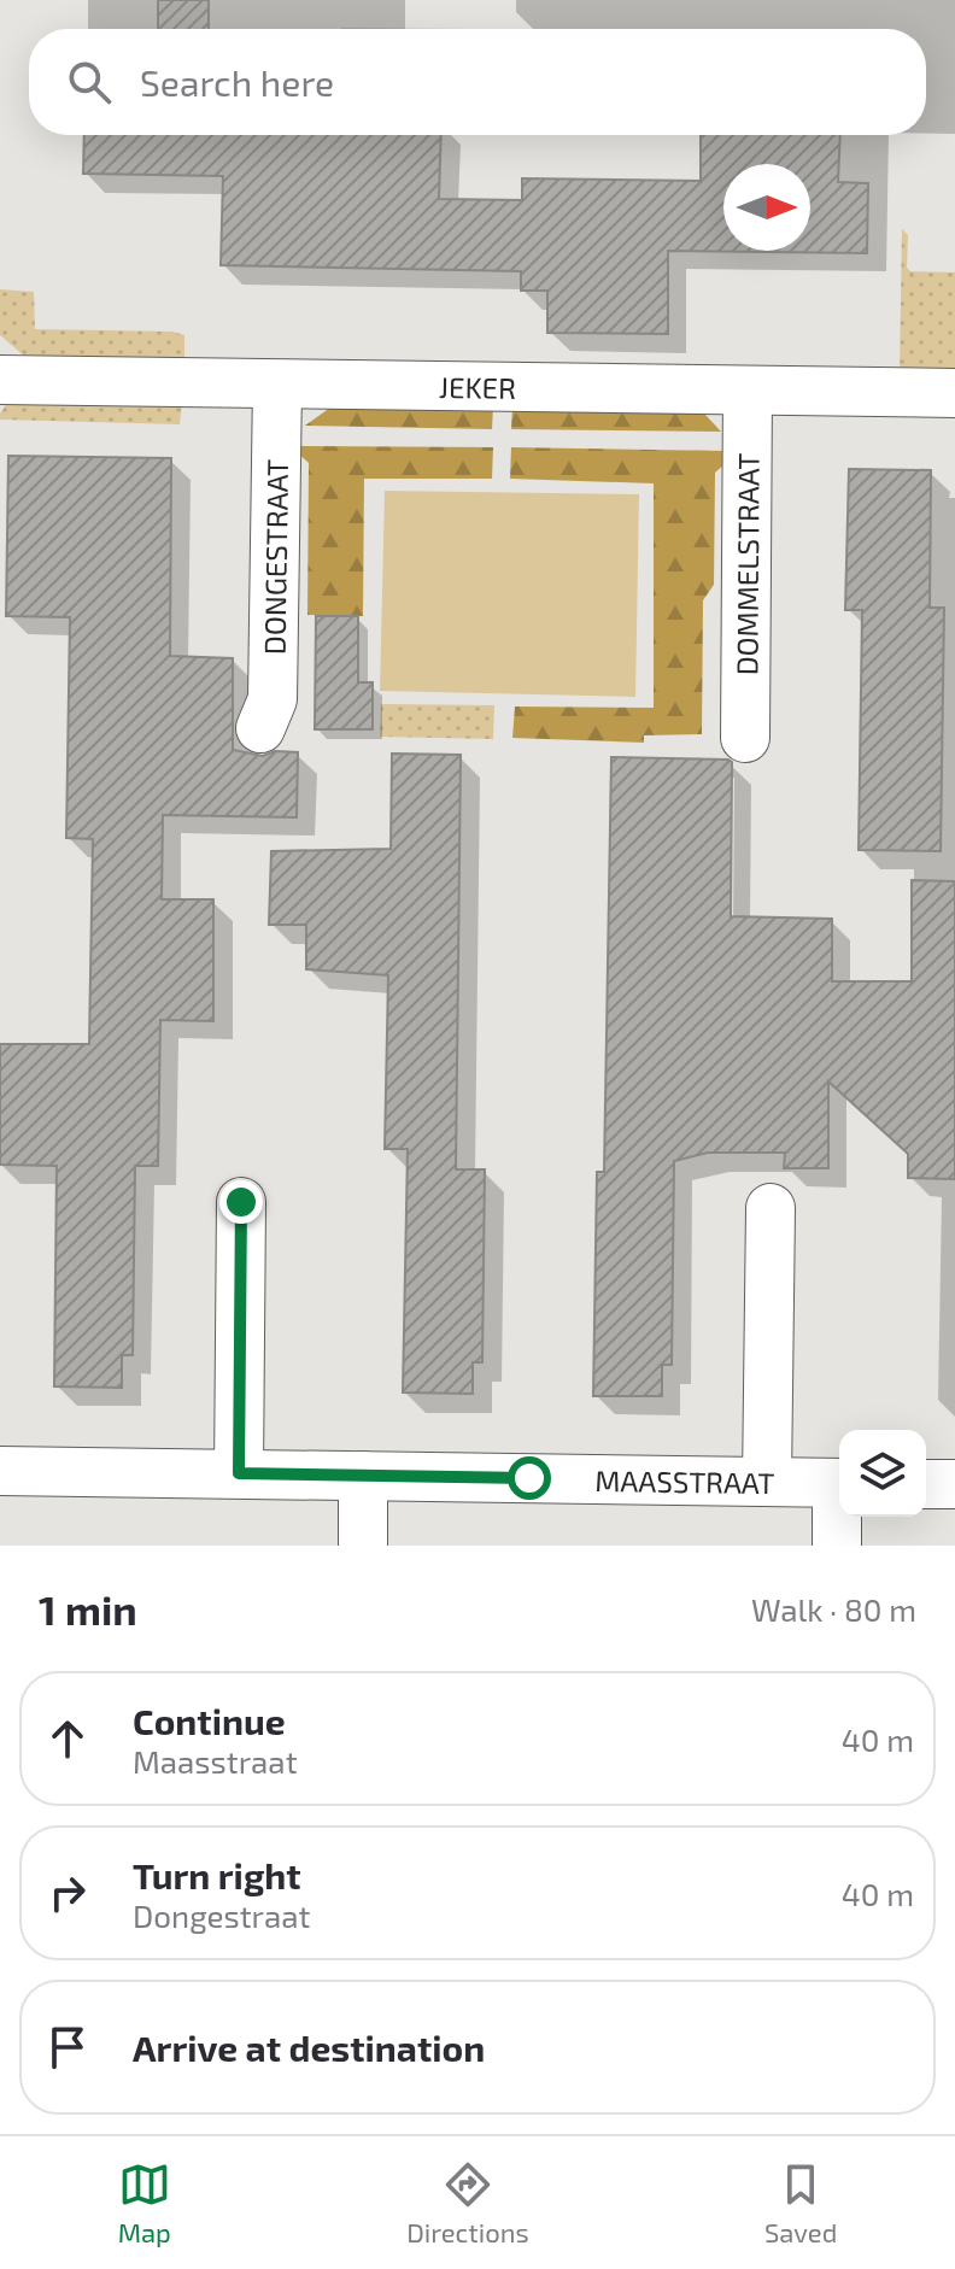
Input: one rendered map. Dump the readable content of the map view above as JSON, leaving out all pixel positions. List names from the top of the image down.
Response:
{
  "streets": {
    "street": [
      "JEKER",
      "DONGESTRAAT",
      "DOMMELSTRAAT",
      "MAASSTRAAT"
    ]
  },
  "crossings": [
    ["JEKER", "DONGESTRAAT"],
    ["JEKER", "DOMMELSTRAAT"]
  ],
  "north": "right",
  "page": {
    "search": "Search here",
    "heading": ["1 min", "Walk · 80 m"],
    "list": [
      ["Continue", "Maasstraat", "40 m"],
      ["Turn right", "Dongestraat", "40 m"],
      "Arrive at destination"
    ],
    "nav": ["Map", "Directions", "Saved"]
  }
}
